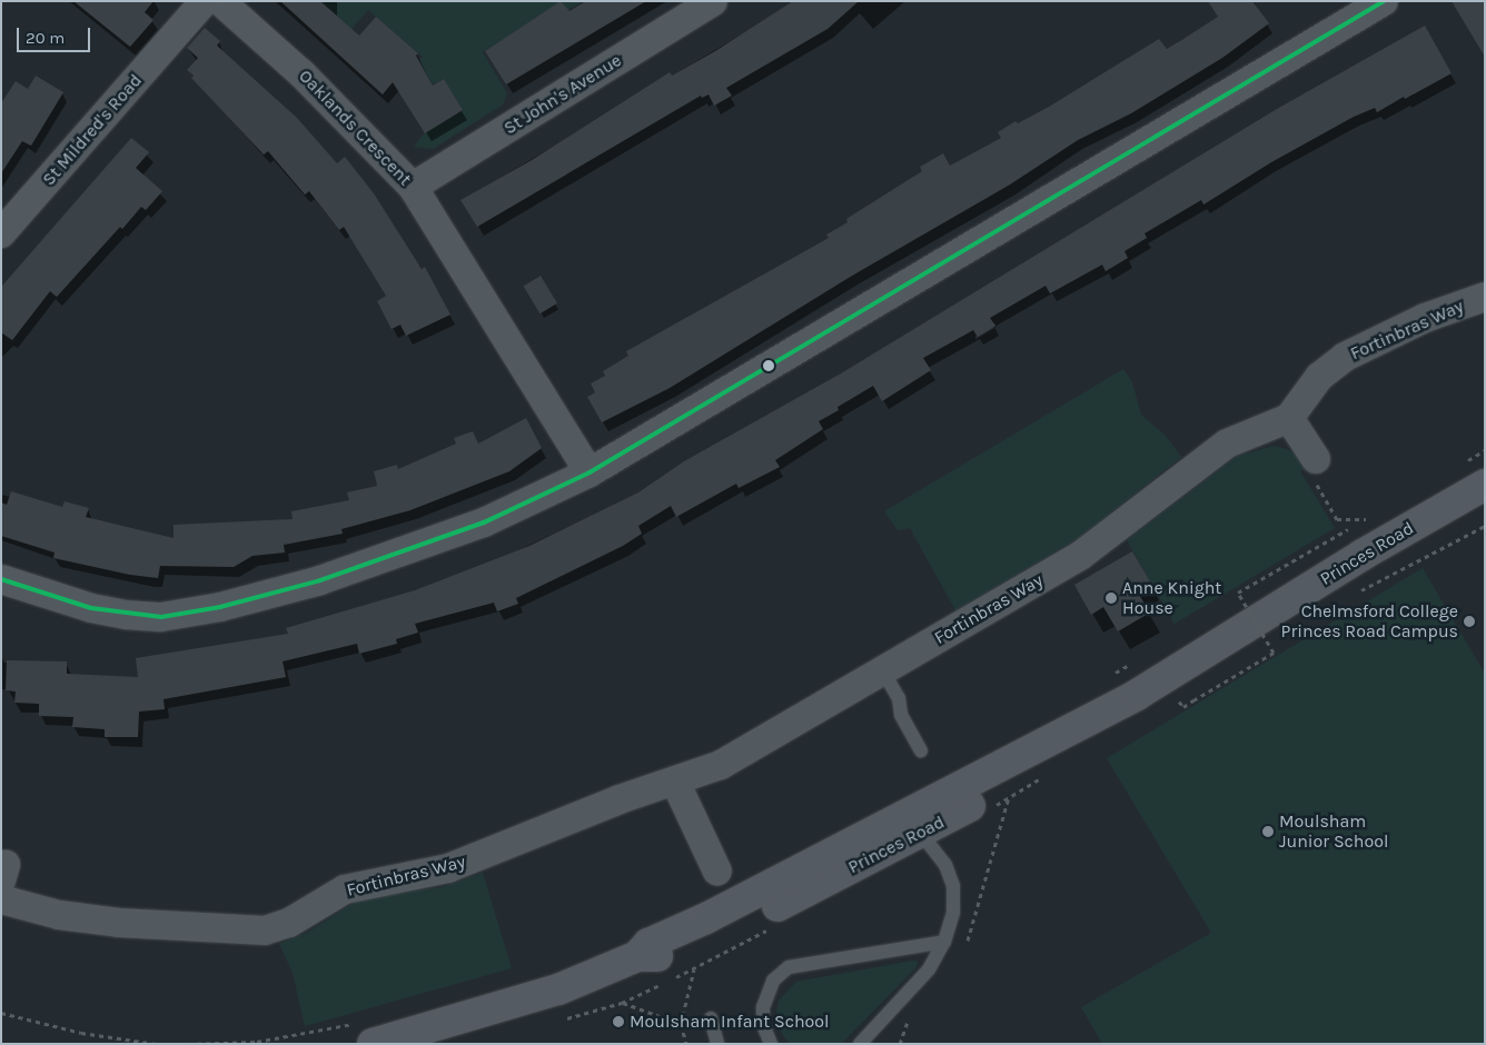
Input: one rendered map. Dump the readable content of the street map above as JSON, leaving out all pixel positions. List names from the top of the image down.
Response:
{
  "streets": {
    "main road": ["Princes Road"],
    "street": [
      "St John's Avenue",
      "Oaklands Crescent",
      "St Mildred's Road",
      "Fortinbras Way"
    ]
  },
  "crossings": [
    ["St John's Avenue", "Oaklands Crescent"]
  ],
  "places": [
    "Anne Knight House",
    "Chelmsford College Princes Road Campus",
    "Moulsham Junior School",
    "Moulsham Infant School"
  ],
  "scale_bar": "20 m"
}
